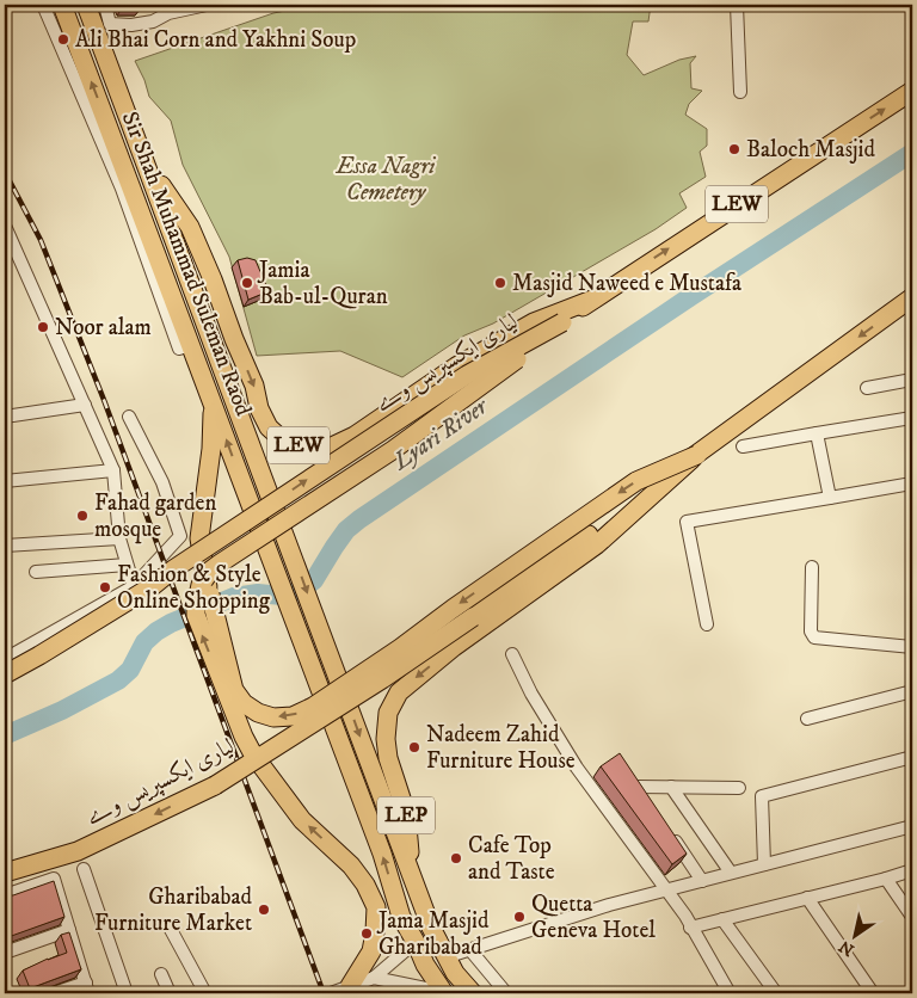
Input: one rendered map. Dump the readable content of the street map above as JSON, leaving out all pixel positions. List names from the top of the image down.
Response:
{
  "streets": {
    "highway": [
      "LEW",
      "Sir Shah Muhammad Suleman Raod",
      "لیاری ایکسپریس وے",
      "LEP"
    ]
  },
  "crossings": [
    ["LEW", "لیاری ایکسپریس وے"],
    ["لیاری ایکسپریس وے", "LEP"]
  ],
  "water": ["Lyari River"],
  "parks": ["Essa Nagri Cemetery"],
  "places": [
    "Ali Bhai Corn and Yakhni Soup",
    "Baloch Masjid",
    "Jamia Bab-ul-Quran",
    "Masjid Naweed e Mustafa",
    "Noor alam",
    "Fahad garden mosque",
    "Fashion & Style Online Shopping",
    "Nadeem Zahid Furniture House",
    "Cafe Top and Taste",
    "Gharibabad Furniture Market",
    "Quetta Geneva Hotel",
    "Jama Masjid Gharibabad"
  ],
  "north": "bottom left"
}
